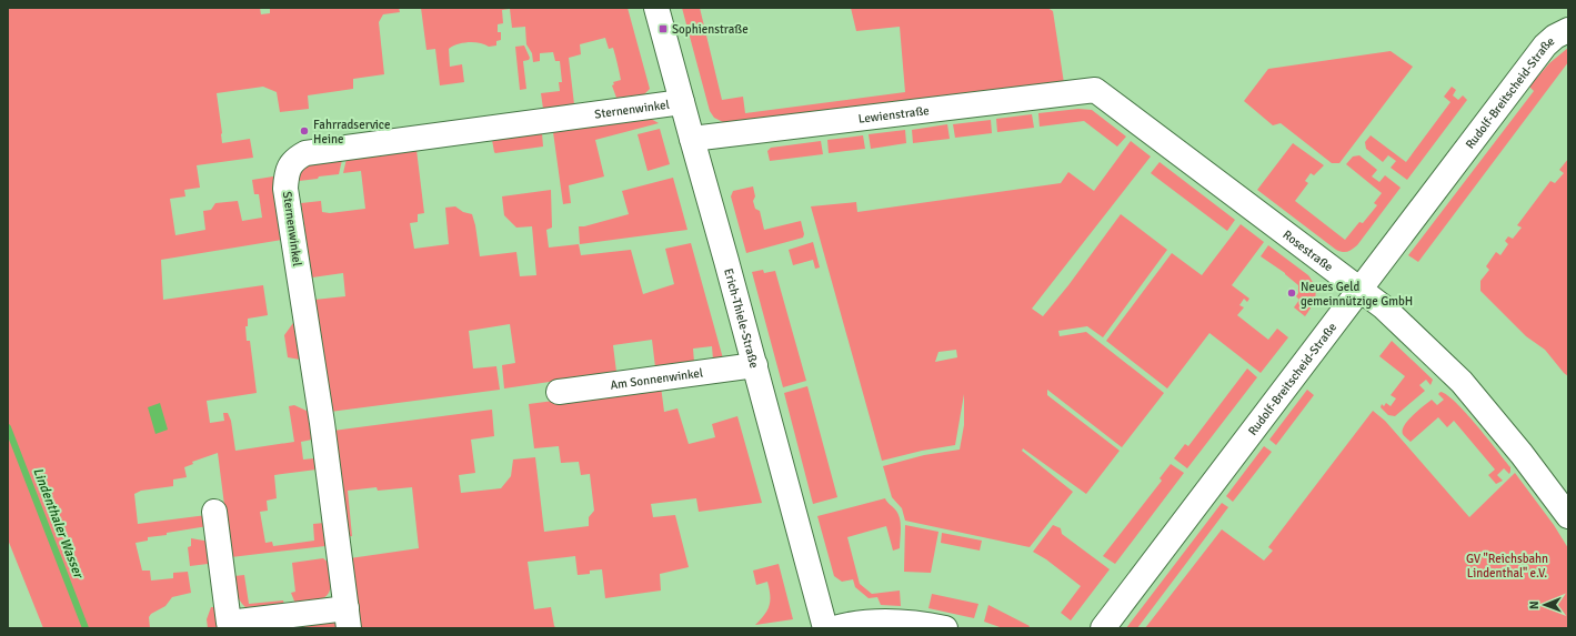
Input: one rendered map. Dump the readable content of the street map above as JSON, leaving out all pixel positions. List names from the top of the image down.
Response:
{
  "streets": {
    "street": [
      "Rudolf-Breitscheid-Straße",
      "Sternenwinkel",
      "Lewienstraße",
      "Rosestraße",
      "Erich-Thiele-Straße",
      "Am Sonnenwinkel"
    ]
  },
  "crossings": [
    ["Rudolf-Breitscheid-Straße", "Rosestraße"],
    ["Sternenwinkel", "Erich-Thiele-Straße"],
    ["Lewienstraße", "Rosestraße"],
    ["Lewienstraße", "Erich-Thiele-Straße"],
    ["Erich-Thiele-Straße", "Am Sonnenwinkel"]
  ],
  "water": ["Lindenthaler Wasser"],
  "parks": ["GV \"Reichsbahn Lindenthal\" e.V."],
  "places": {
    "transit": ["Sophienstraße"],
    "other": ["Fahrradservice Heine", "Neues Geld gemeinnützige GmbH"]
  },
  "north": "left"
}
